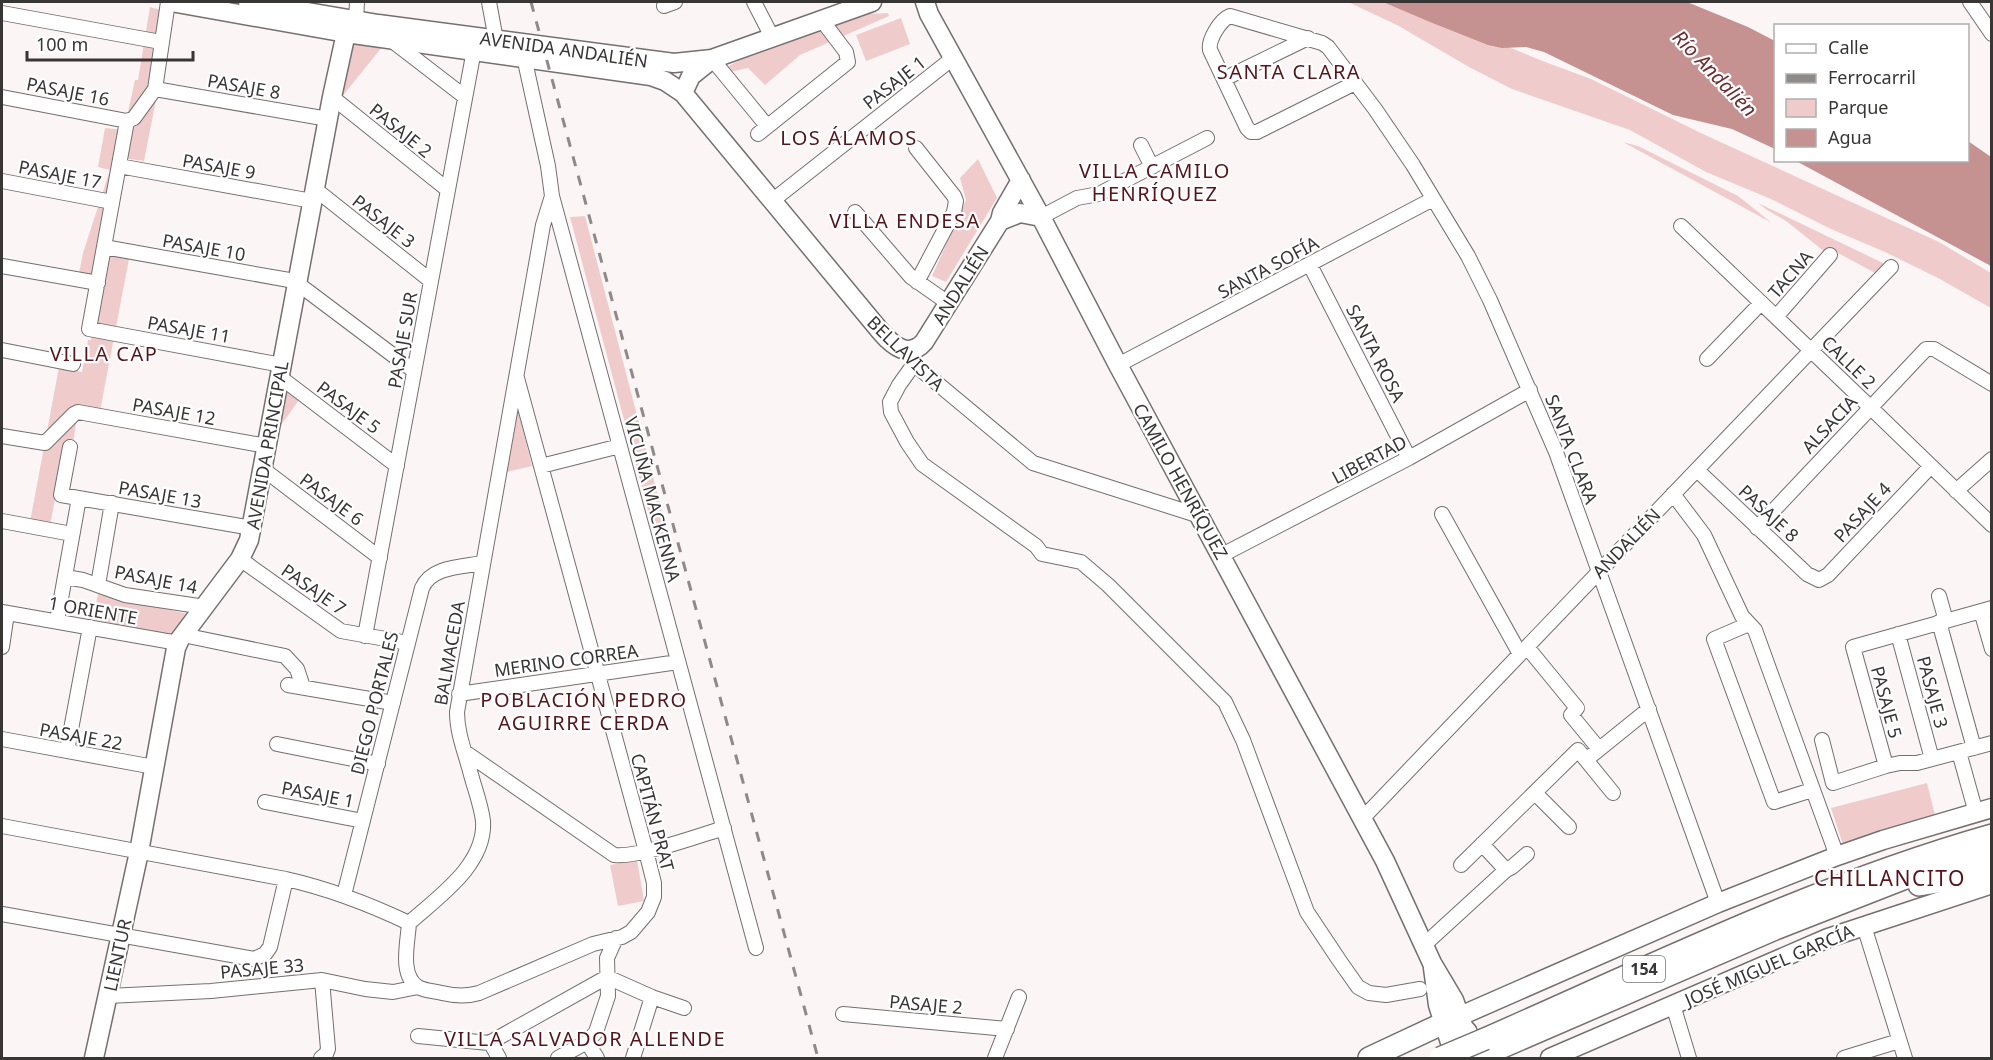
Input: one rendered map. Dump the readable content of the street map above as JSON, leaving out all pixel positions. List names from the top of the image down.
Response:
{
  "streets": {
    "highway": ["154"],
    "main road": [
      "AVENIDA ANDALIÉN",
      "ANDALIÉN",
      "BELLAVISTA",
      "AVENIDA PRINCIPAL",
      "CAMILO HENRÍQUEZ",
      "LIENTUR",
      "JOSÉ MIGUEL GARCÍA"
    ],
    "street": [
      "PASAJE 1",
      "PASAJE 8",
      "PASAJE 16",
      "PASAJE 2",
      "PASAJE 9",
      "PASAJE 17",
      "PASAJE 3",
      "PASAJE 10",
      "SANTA SOFÍA",
      "TACNA",
      "PASAJE 11",
      "PASAJE SUR",
      "SANTA ROSA",
      "CALLE 2",
      "PASAJE 5",
      "PASAJE 12",
      "ALSACIA",
      "SANTA CLARA",
      "LIBERTAD",
      "PASAJE 13",
      "PASAJE 6",
      "VICUÑA MACKENNA",
      "PASAJE 4",
      "PASAJE 14",
      "PASAJE 7",
      "1 ORIENTE",
      "BALMACEDA",
      "MERINO CORREA",
      "DIEGO PORTALES",
      "PASAJE 22",
      "CAPITÁN PRAT",
      "PASAJE 33"
    ]
  },
  "crossings": [
    ["AVENIDA ANDALIÉN", "PASAJE SUR"],
    ["AVENIDA ANDALIÉN", "BELLAVISTA"],
    ["AVENIDA ANDALIÉN", "AVENIDA PRINCIPAL"],
    ["AVENIDA ANDALIÉN", "VICUÑA MACKENNA"],
    ["PASAJE 1", "BELLAVISTA"],
    ["PASAJE 1", "CAMILO HENRÍQUEZ"],
    ["PASAJE 1", "DIEGO PORTALES"],
    ["PASAJE 8", "ANDALIÉN"],
    ["PASAJE 8", "ALSACIA"],
    ["PASAJE 8", "AVENIDA PRINCIPAL"],
    ["PASAJE 8", "PASAJE 4"],
    ["PASAJE 2", "PASAJE SUR"],
    ["PASAJE 2", "AVENIDA PRINCIPAL"],
    ["PASAJE 9", "PASAJE 3"],
    ["PASAJE 9", "AVENIDA PRINCIPAL"],
    ["PASAJE 3", "PASAJE SUR"],
    ["PASAJE 3", "PASAJE 5"],
    ["PASAJE 3", "AVENIDA PRINCIPAL"],
    ["PASAJE 10", "AVENIDA PRINCIPAL"],
    ["SANTA SOFÍA", "SANTA ROSA"],
    ["SANTA SOFÍA", "SANTA CLARA"],
    ["SANTA SOFÍA", "CAMILO HENRÍQUEZ"],
    ["TACNA", "CALLE 2"],
    ["ANDALIÉN", "BELLAVISTA"],
    ["ANDALIÉN", "CALLE 2"],
    ["ANDALIÉN", "SANTA CLARA"],
    ["ANDALIÉN", "CAMILO HENRÍQUEZ"],
    ["PASAJE 11", "PASAJE 5"],
    ["PASAJE 11", "AVENIDA PRINCIPAL"],
    ["PASAJE SUR", "PASAJE 5"],
    ["PASAJE SUR", "PASAJE 6"],
    ["PASAJE SUR", "PASAJE 7"],
    ["BELLAVISTA", "CAMILO HENRÍQUEZ"],
    ["SANTA ROSA", "LIBERTAD"],
    ["CALLE 2", "ALSACIA"],
    ["CALLE 2", "PASAJE 4"],
    ["PASAJE 5", "AVENIDA PRINCIPAL"],
    ["PASAJE 12", "AVENIDA PRINCIPAL"],
    ["AVENIDA PRINCIPAL", "PASAJE 13"],
    ["AVENIDA PRINCIPAL", "PASAJE 6"],
    ["AVENIDA PRINCIPAL", "PASAJE 14"],
    ["AVENIDA PRINCIPAL", "PASAJE 7"],
    ["AVENIDA PRINCIPAL", "1 ORIENTE"],
    ["AVENIDA PRINCIPAL", "PASAJE 22"],
    ["AVENIDA PRINCIPAL", "LIENTUR"],
    ["SANTA CLARA", "LIBERTAD"],
    ["LIBERTAD", "CAMILO HENRÍQUEZ"],
    ["CAMILO HENRÍQUEZ", "154"],
    ["VICUÑA MACKENNA", "BALMACEDA"],
    ["VICUÑA MACKENNA", "MERINO CORREA"],
    ["PASAJE 7", "DIEGO PORTALES"],
    ["BALMACEDA", "MERINO CORREA"],
    ["BALMACEDA", "DIEGO PORTALES"],
    ["BALMACEDA", "CAPITÁN PRAT"],
    ["MERINO CORREA", "CAPITÁN PRAT"],
    ["CAPITÁN PRAT", "PASAJE 33"],
    ["LIENTUR", "PASAJE 33"]
  ],
  "districts": [
    "SANTA CLARA",
    "LOS ÁLAMOS",
    "VILLA CAMILO HENRÍQUEZ",
    "VILLA ENDESA",
    "VILLA CAP",
    "POBLACIÓN PEDRO AGUIRRE CERDA",
    "CHILLANCITO",
    "VILLA SALVADOR ALLENDE"
  ],
  "water": ["Río Andalién"],
  "legend": [
    "Calle",
    "Ferrocarril",
    "Parque",
    "Agua"
  ],
  "scale_bar": "100 m"
}
